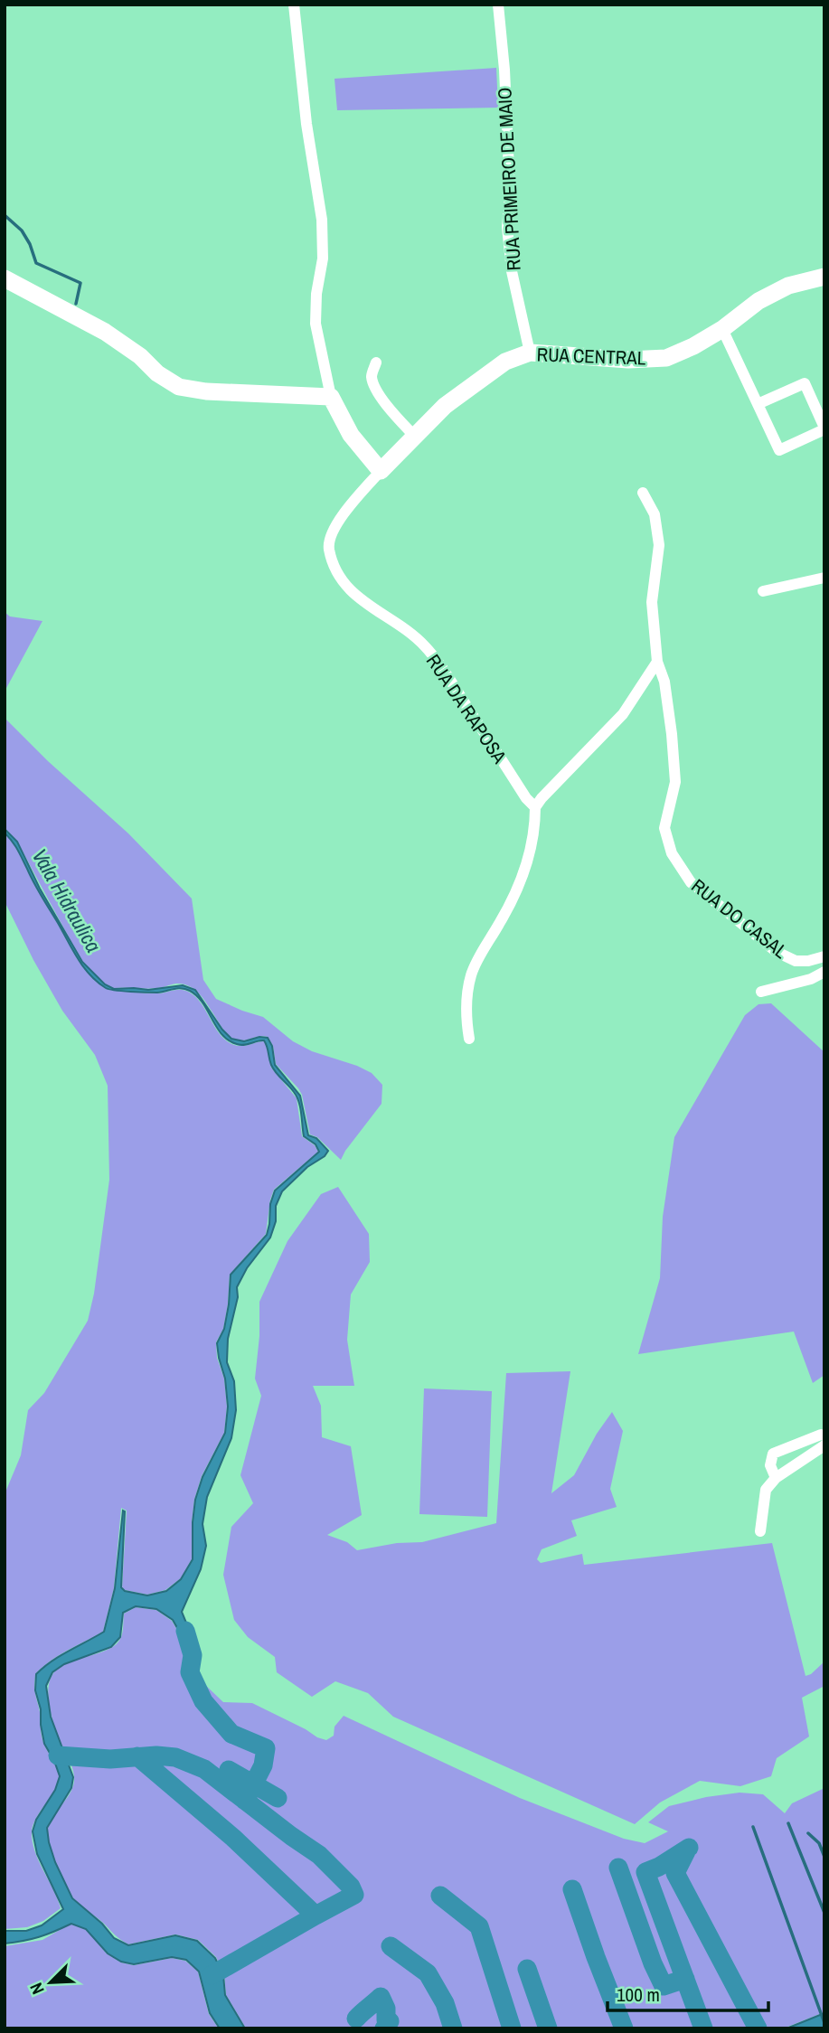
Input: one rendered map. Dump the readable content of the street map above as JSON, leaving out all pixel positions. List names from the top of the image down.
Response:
{
  "streets": {
    "street": [
      "RUA PRIMEIRO DE MAIO",
      "RUA CENTRAL",
      "RUA DA RAPOSA",
      "RUA DO CASAL"
    ]
  },
  "crossings": [
    ["RUA PRIMEIRO DE MAIO", "RUA CENTRAL"],
    ["RUA CENTRAL", "RUA DA RAPOSA"]
  ],
  "water": ["Vala Hidraulica"],
  "scale_bar": "100 m",
  "north": "bottom left"
}
